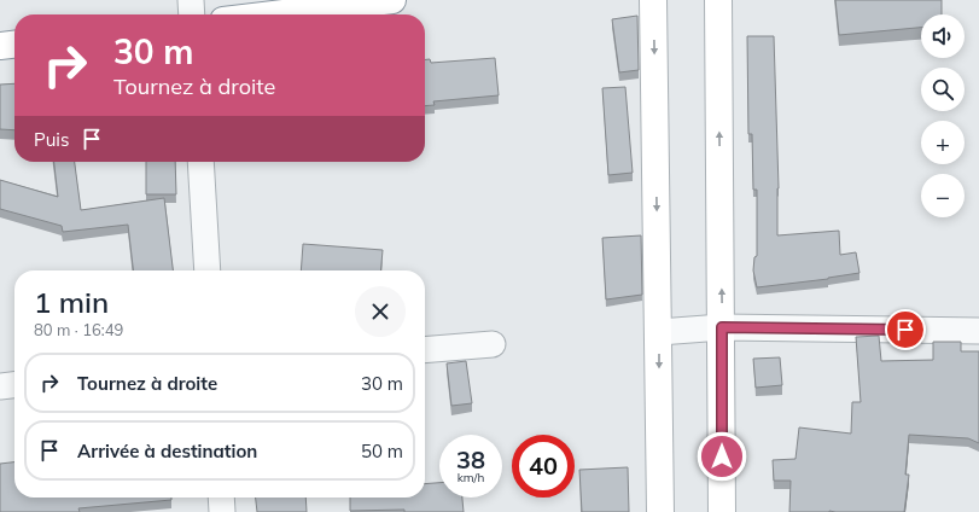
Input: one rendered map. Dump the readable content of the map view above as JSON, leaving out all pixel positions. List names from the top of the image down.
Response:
{
  "page": {
    "map_buttons": ["+", "−"],
    "turn": ["30 m", "Tournez à droite"],
    "then": "Puis",
    "heading": ["1 min", "80 m · 16:49"],
    "list": [
      {
        "name": "Tournez à droite",
        "value": "30 m"
      },
      {
        "name": "Arrivée à destination",
        "value": "50 m"
      }
    ],
    "speed": "38 km/h",
    "limit": "40"
  }
}
